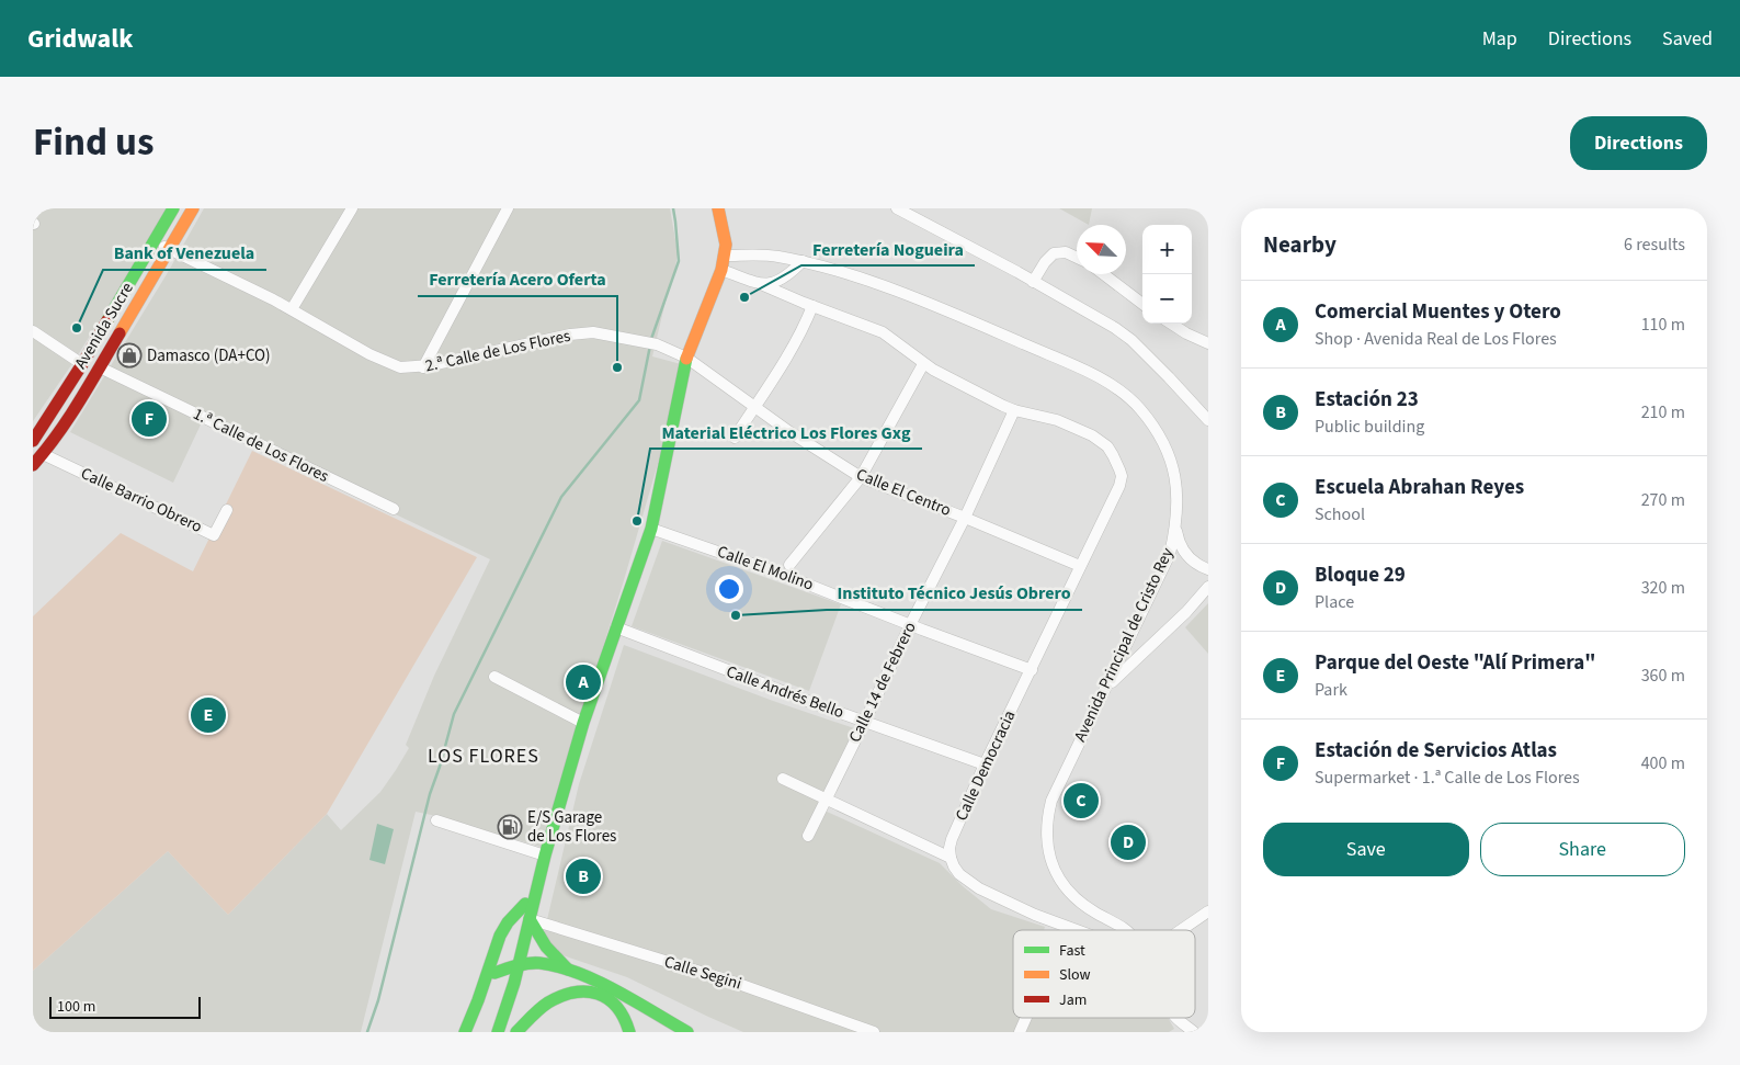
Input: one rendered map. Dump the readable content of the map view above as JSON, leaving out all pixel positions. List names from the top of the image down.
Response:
{
  "streets": {
    "main road": ["Avenida Sucre"],
    "street": [
      "2.ª Calle de Los Flores",
      "1.ª Calle de Los Flores",
      "Calle El Centro",
      "Calle Barrio Obrero",
      "Calle El Molino",
      "Avenida Principal de Cristo Rey",
      "Calle 14 de Febrero",
      "Calle Andrés Bello",
      "Calle Democracia",
      "Calle Segini"
    ]
  },
  "crossings": [
    ["Avenida Sucre", "2.ª Calle de Los Flores"],
    ["Avenida Sucre", "1.ª Calle de Los Flores"],
    ["Avenida Sucre", "Calle Barrio Obrero"],
    ["2.ª Calle de Los Flores", "Calle El Centro"],
    ["Calle El Centro", "Calle 14 de Febrero"],
    ["Calle El Centro", "Calle Democracia"],
    ["Calle El Molino", "Calle 14 de Febrero"],
    ["Calle El Molino", "Calle Democracia"],
    ["Calle 14 de Febrero", "Calle Andrés Bello"],
    ["Calle 14 de Febrero", "Calle Democracia"],
    ["Calle Andrés Bello", "Calle Democracia"]
  ],
  "districts": ["LOS FLORES"],
  "places": {
    "other": [
      "Ferretería Nogueira",
      "Bank of Venezuela",
      "Ferretería Acero Oferta",
      "Material Eléctrico Los Flores Gxg",
      "Instituto Técnico Jesús Obrero"
    ],
    "shop": ["Damasco (DA+CO)"],
    "fuel station": ["E/S Garage de Los Flores"]
  },
  "legend": ["Fast", "Slow", "Jam"],
  "scale_bar": "100 m",
  "north": "top left",
  "page": {
    "header": "Gridwalk",
    "nav": ["Map", "Directions", "Saved"],
    "title": "Find us",
    "buttons": [
      "Directions",
      ["Save", "Share"]
    ],
    "heading": ["Nearby", "6 results"],
    "map_buttons": ["+", "−"],
    "list": [
      {
        "mark": "A",
        "name": "Comercial Muentes y Otero",
        "note": "Shop · Avenida Real de Los Flores",
        "value": "110 m"
      },
      {
        "mark": "B",
        "name": "Estación 23",
        "note": "Public building",
        "value": "210 m"
      },
      {
        "mark": "C",
        "name": "Escuela Abrahan Reyes",
        "note": "School",
        "value": "270 m"
      },
      {
        "mark": "D",
        "name": "Bloque 29",
        "note": "Place",
        "value": "320 m"
      },
      {
        "mark": "E",
        "name": "Parque del Oeste \"Alí Primera\"",
        "note": "Park",
        "value": "360 m"
      },
      {
        "mark": "F",
        "name": "Estación de Servicios Atlas",
        "note": "Supermarket · 1.ª Calle de Los Flores",
        "value": "400 m"
      }
    ],
    "pins": [
      "F",
      "A",
      "E",
      "C",
      "D",
      "B"
    ],
    "scale": "100 m"
  }
}
